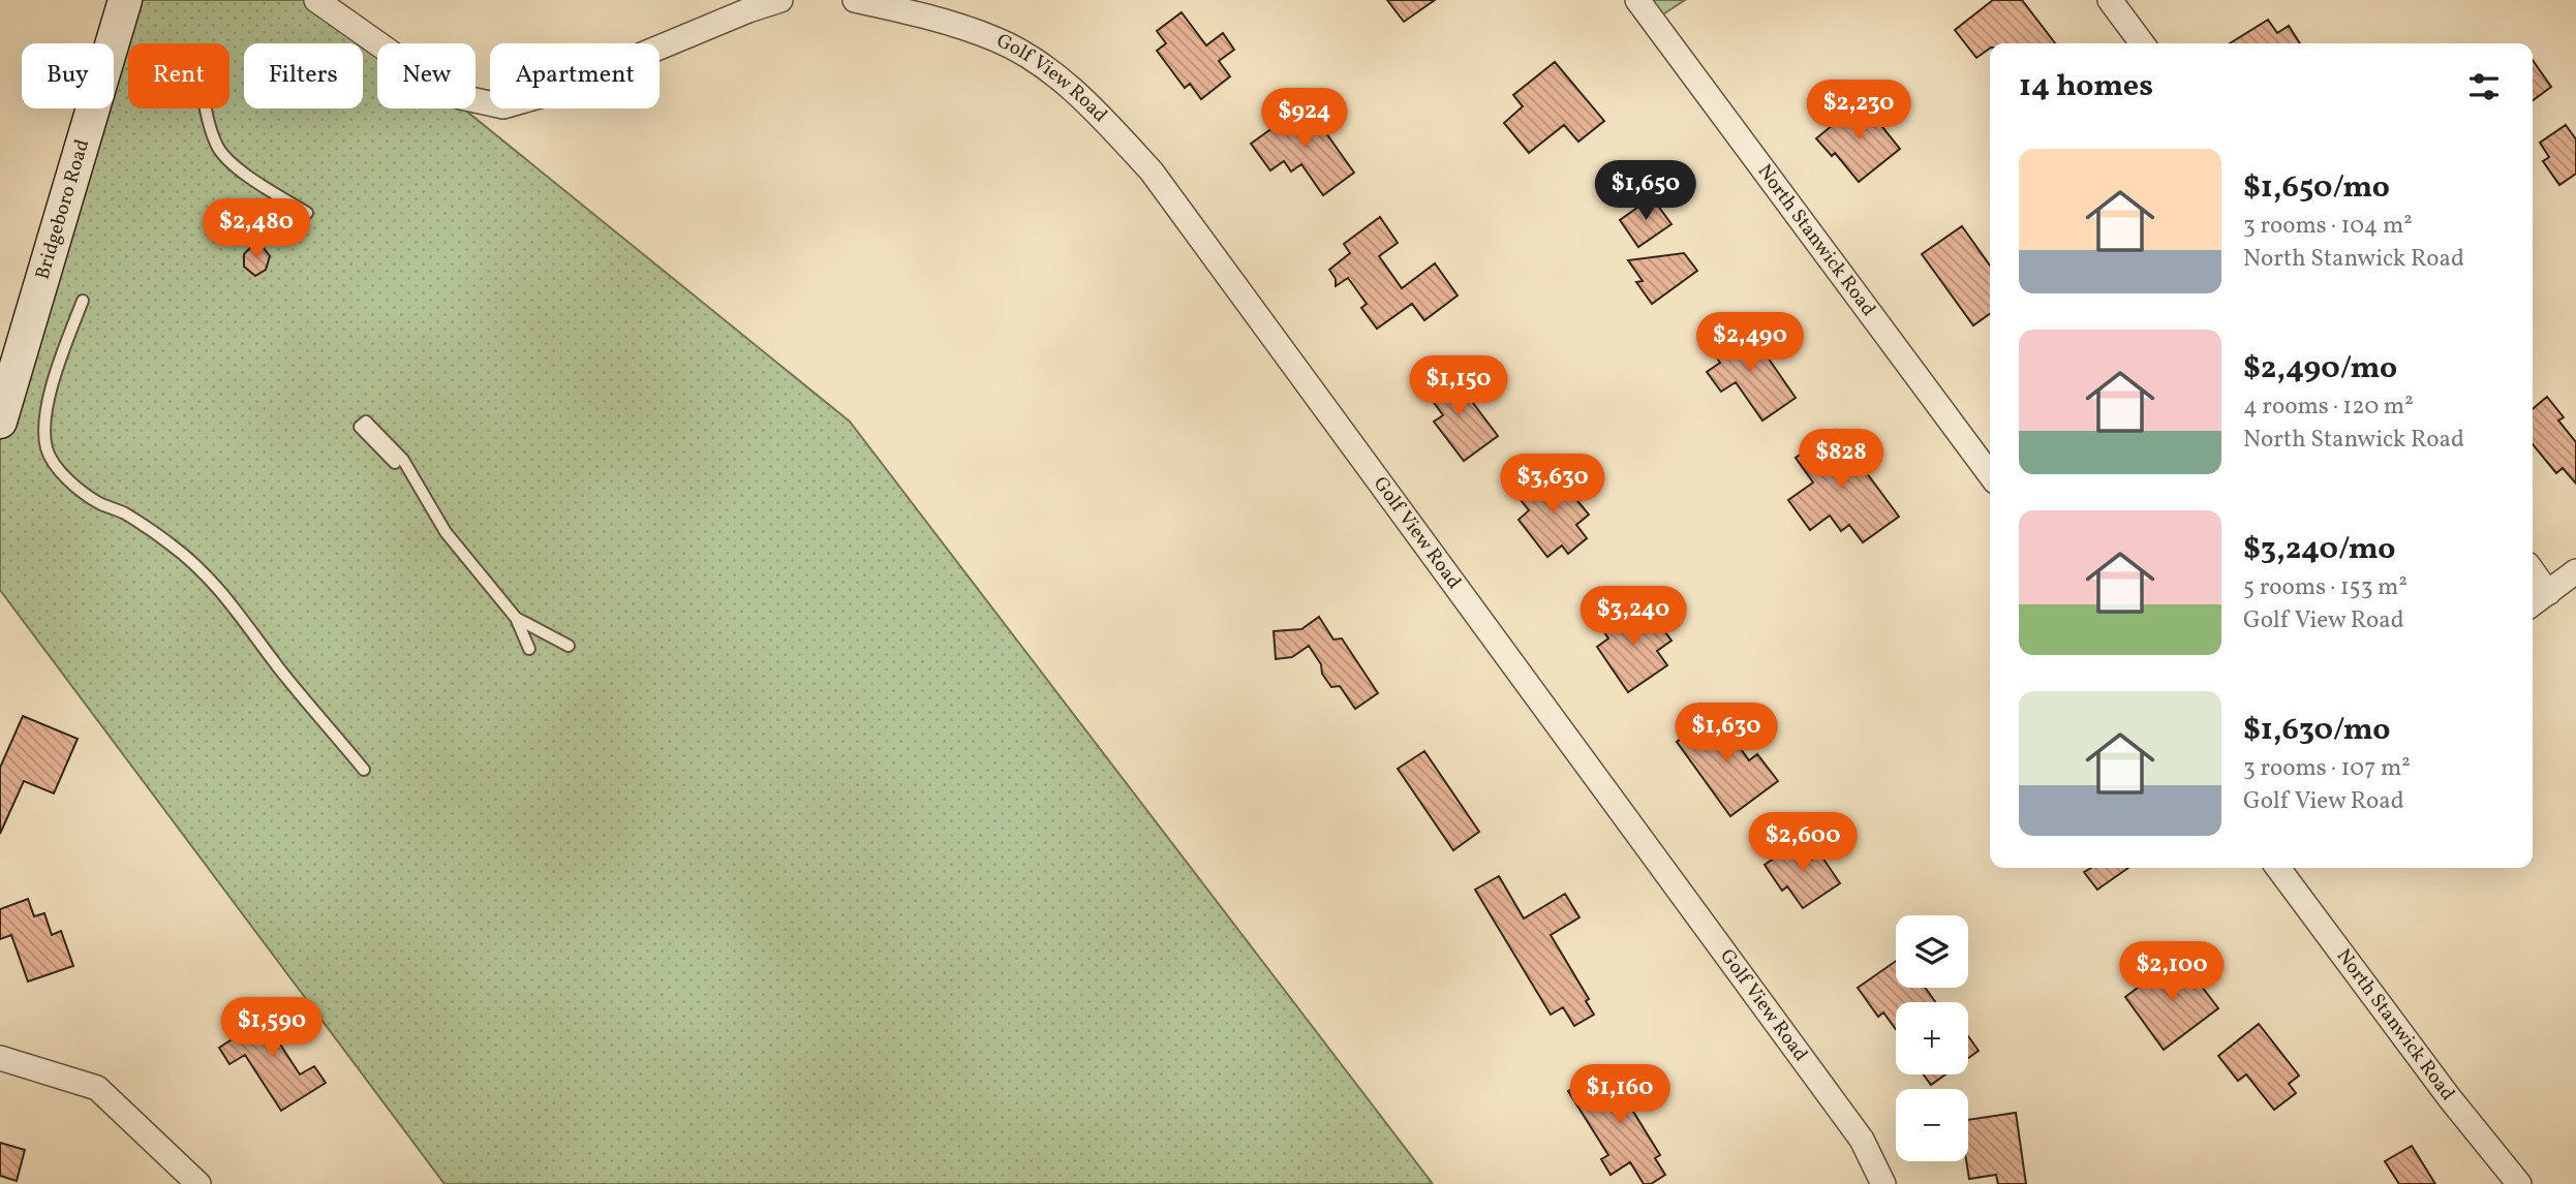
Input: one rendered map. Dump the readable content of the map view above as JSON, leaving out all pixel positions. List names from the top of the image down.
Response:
{
  "streets": {
    "main road": ["Bridgeboro Road"],
    "street": ["Golf View Road", "North Stanwick Road"]
  },
  "page": {
    "chip": [
      "Buy",
      "Rent",
      "Filters",
      "New",
      "Apartment"
    ],
    "heading": "14 homes",
    "price": [
      "$2,230",
      "$924",
      "$1,650",
      "$2,480",
      "$2,490",
      "$1,150",
      "$828",
      "$3,630",
      "$3,240",
      "$1,630",
      "$2,600",
      "$2,100",
      "$1,590",
      "$1,160"
    ],
    "list": [
      {
        "name": "$1,650/mo",
        "note": "3 rooms · 104 m² · North Stanwick Road"
      },
      {
        "name": "$2,490/mo",
        "note": "4 rooms · 120 m² · North Stanwick Road"
      },
      {
        "name": "$3,240/mo",
        "note": "5 rooms · 153 m² · Golf View Road"
      },
      {
        "name": "$1,630/mo",
        "note": "3 rooms · 107 m² · Golf View Road"
      }
    ],
    "map_buttons": ["+", "−"]
  }
}
